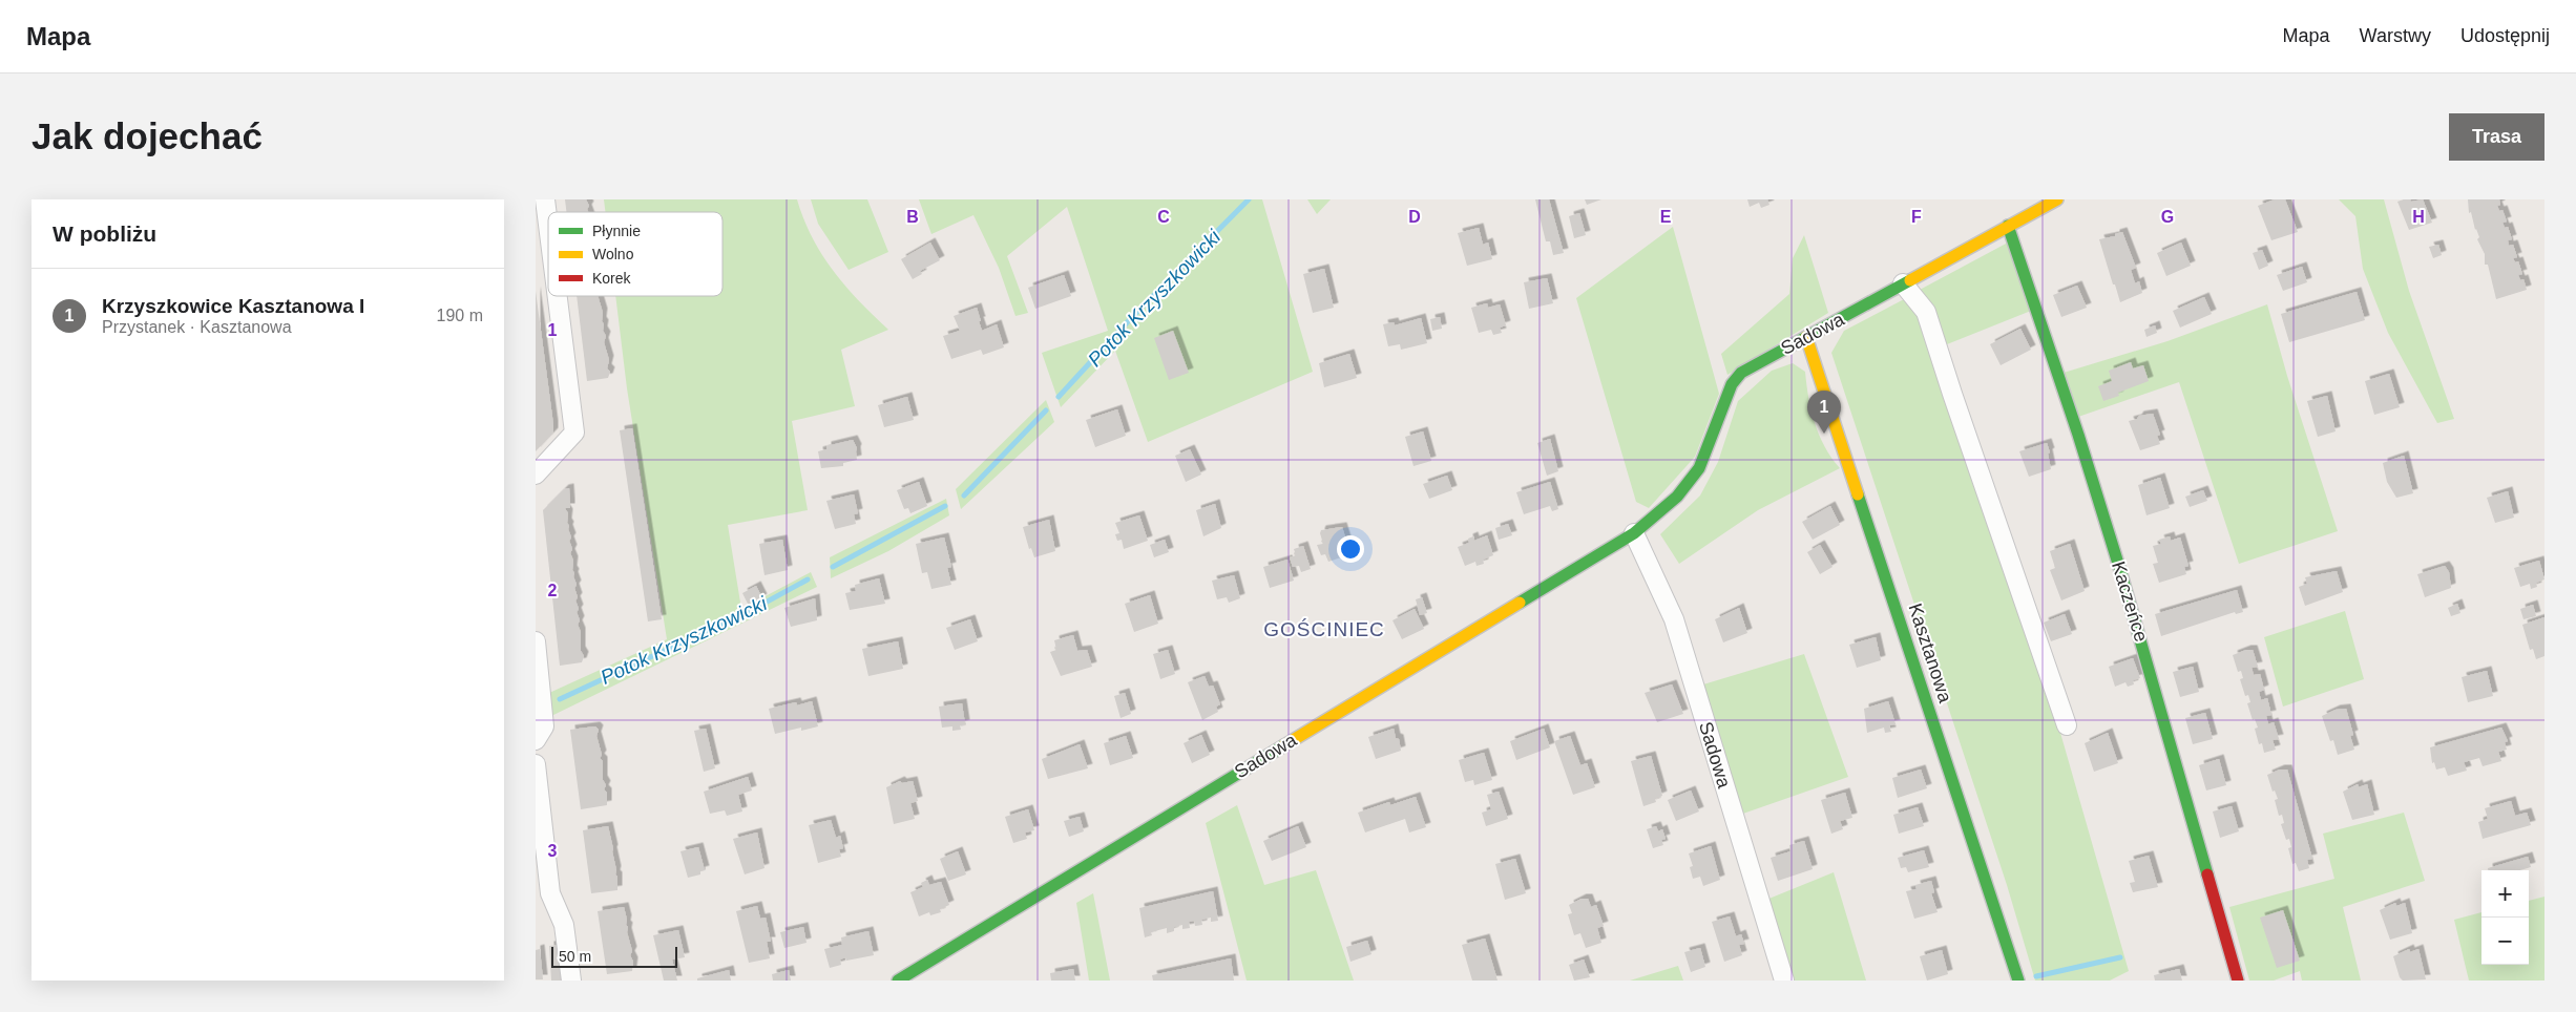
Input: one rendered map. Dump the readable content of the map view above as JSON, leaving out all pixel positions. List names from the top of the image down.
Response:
{
  "streets": {
    "street": ["Sadowa", "Kaczeńce", "Kasztanowa"]
  },
  "crossings": [
    ["Sadowa", "Kaczeńce"],
    ["Sadowa", "Kasztanowa"]
  ],
  "districts": ["GOŚCINIEC"],
  "water": ["Potok Krzyszkowicki"],
  "legend": ["Płynnie", "Wolno", "Korek"],
  "scale_bar": "50 m",
  "page": {
    "header": "Mapa",
    "nav": ["Mapa", "Warstwy", "Udostępnij"],
    "buttons": "Trasa",
    "title": "Jak dojechać",
    "heading": "W pobliżu",
    "list": [
      {
        "mark": "1",
        "name": "Krzyszkowice Kasztanowa I",
        "note": "Przystanek · Kasztanowa",
        "value": "190 m"
      }
    ],
    "pins": "1",
    "map_buttons": ["+", "−"],
    "scale": "50 m"
  },
  "grid": {
    "columns": [
      "B",
      "C",
      "D",
      "E",
      "F",
      "G",
      "H"
    ],
    "rows": ["1", "2", "3"]
  }
}
